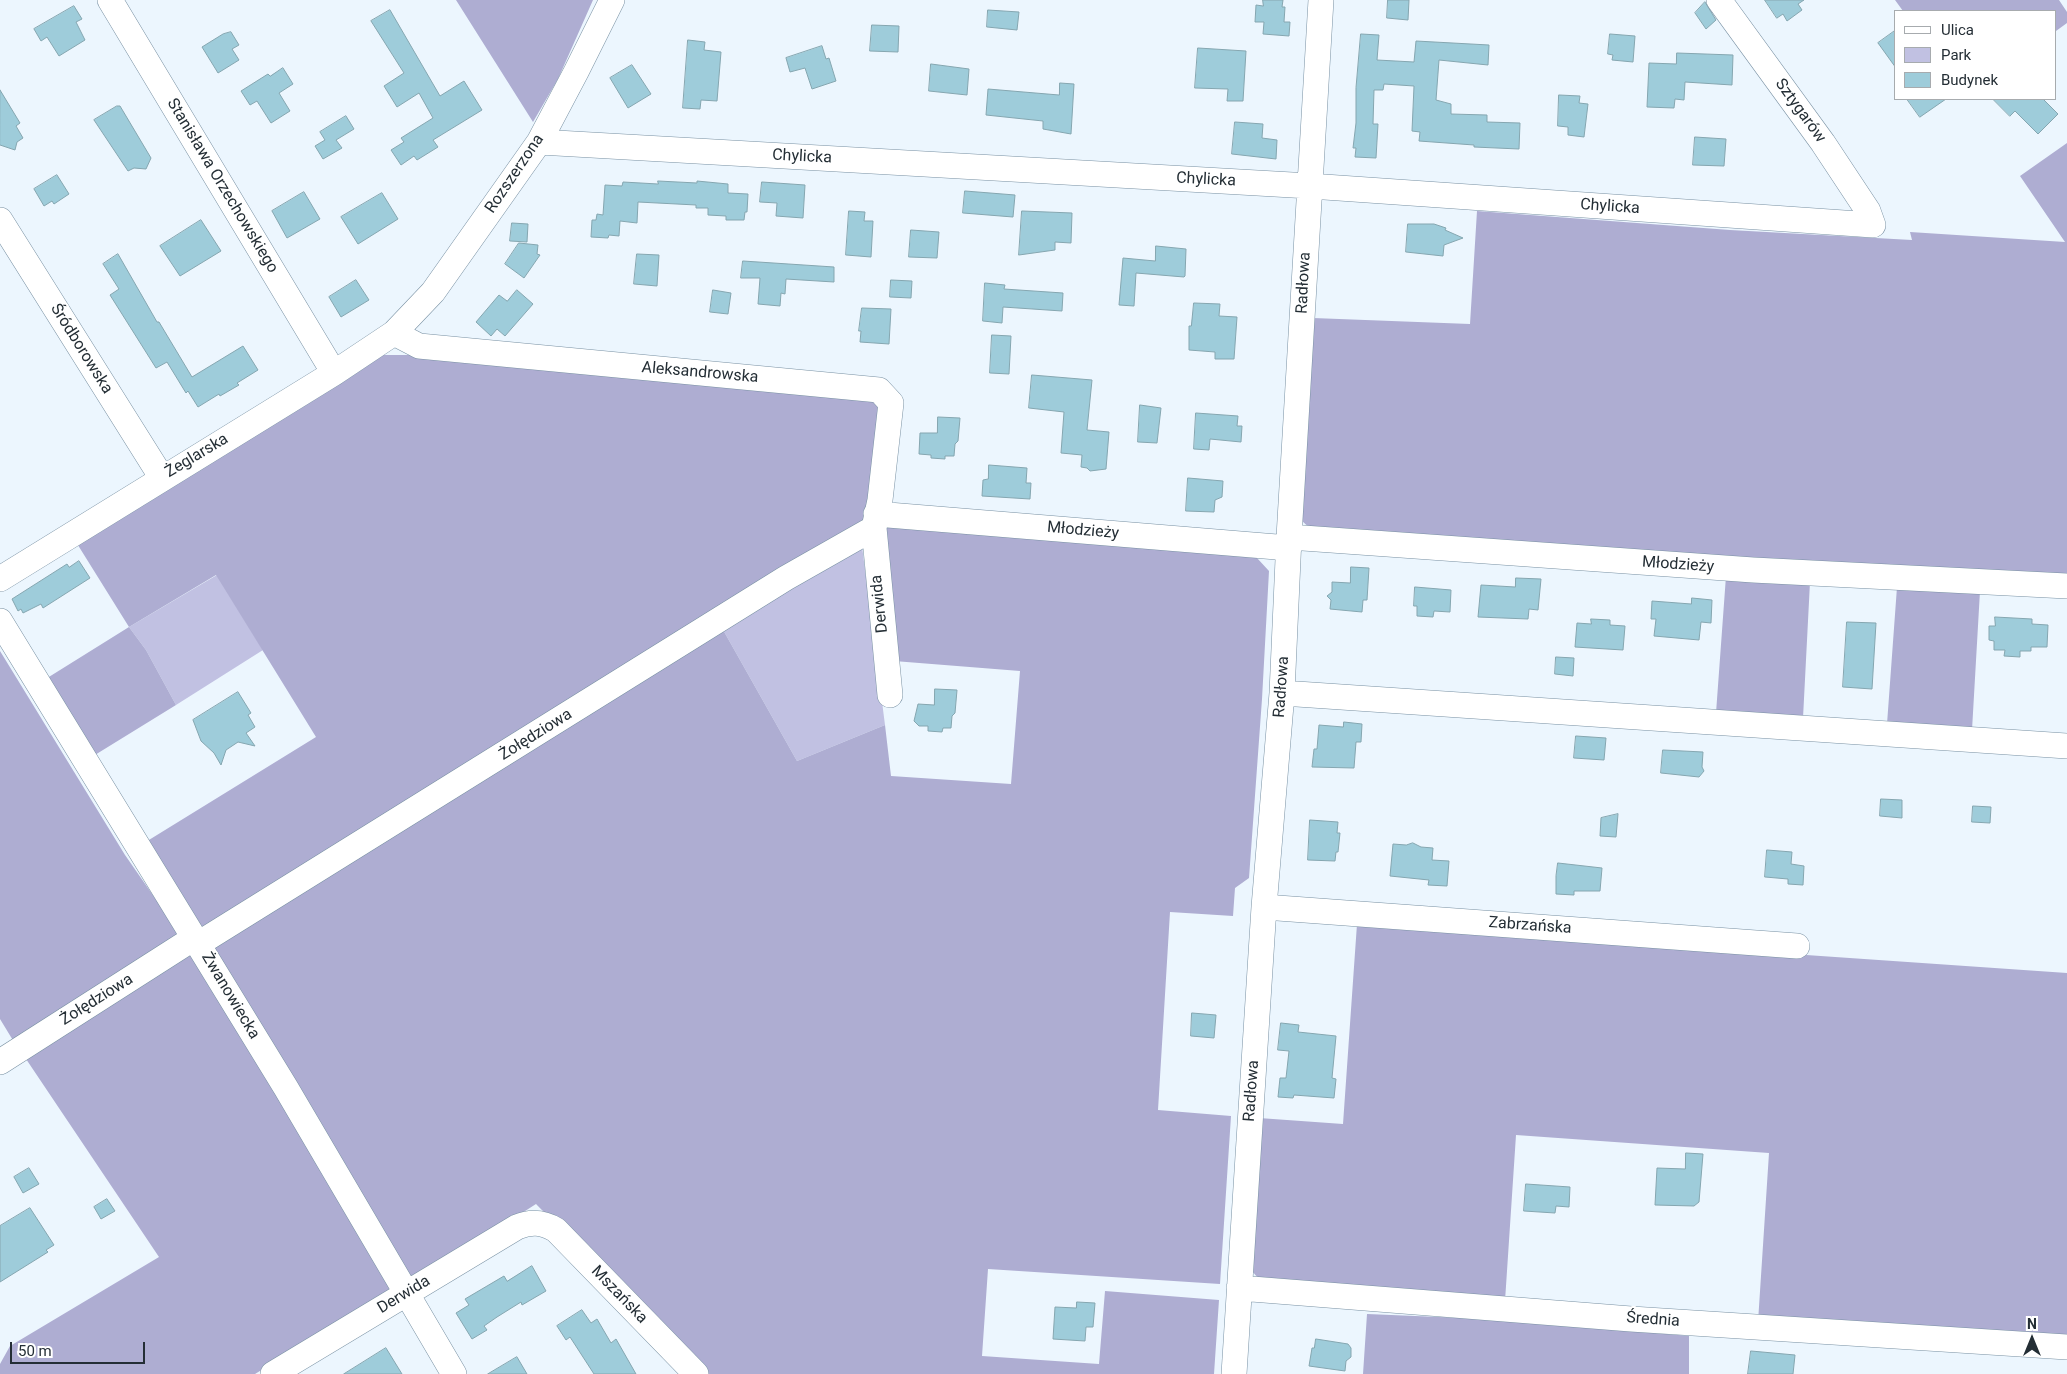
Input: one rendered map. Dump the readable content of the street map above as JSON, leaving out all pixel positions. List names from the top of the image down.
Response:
{
  "streets": {
    "street": [
      "Sztygarów",
      "Chylicka",
      "Rozszerzona",
      "Stanisława Orzechowskiego",
      "Radłowa",
      "Śródborowska",
      "Aleksandrowska",
      "Żeglarska",
      "Młodzieży",
      "Derwida",
      "Żołędziowa",
      "Zabrzańska",
      "Żwanowiecka",
      "Mszańska",
      "Średnia"
    ]
  },
  "crossings": [
    ["Sztygarów", "Chylicka"],
    ["Chylicka", "Rozszerzona"],
    ["Chylicka", "Radłowa"],
    ["Rozszerzona", "Aleksandrowska"],
    ["Rozszerzona", "Żeglarska"],
    ["Stanisława Orzechowskiego", "Żeglarska"],
    ["Radłowa", "Młodzieży"],
    ["Radłowa", "Zabrzańska"],
    ["Radłowa", "Średnia"],
    ["Śródborowska", "Żeglarska"],
    ["Aleksandrowska", "Żeglarska"],
    ["Aleksandrowska", "Młodzieży"],
    ["Aleksandrowska", "Derwida"],
    ["Aleksandrowska", "Żołędziowa"],
    ["Młodzieży", "Derwida"],
    ["Młodzieży", "Żołędziowa"],
    ["Derwida", "Żołędziowa"],
    ["Derwida", "Żwanowiecka"],
    ["Derwida", "Mszańska"],
    ["Żołędziowa", "Żwanowiecka"]
  ],
  "legend": ["Ulica", "Park", "Budynek"],
  "scale_bar": "50 m",
  "north": "top"
}
